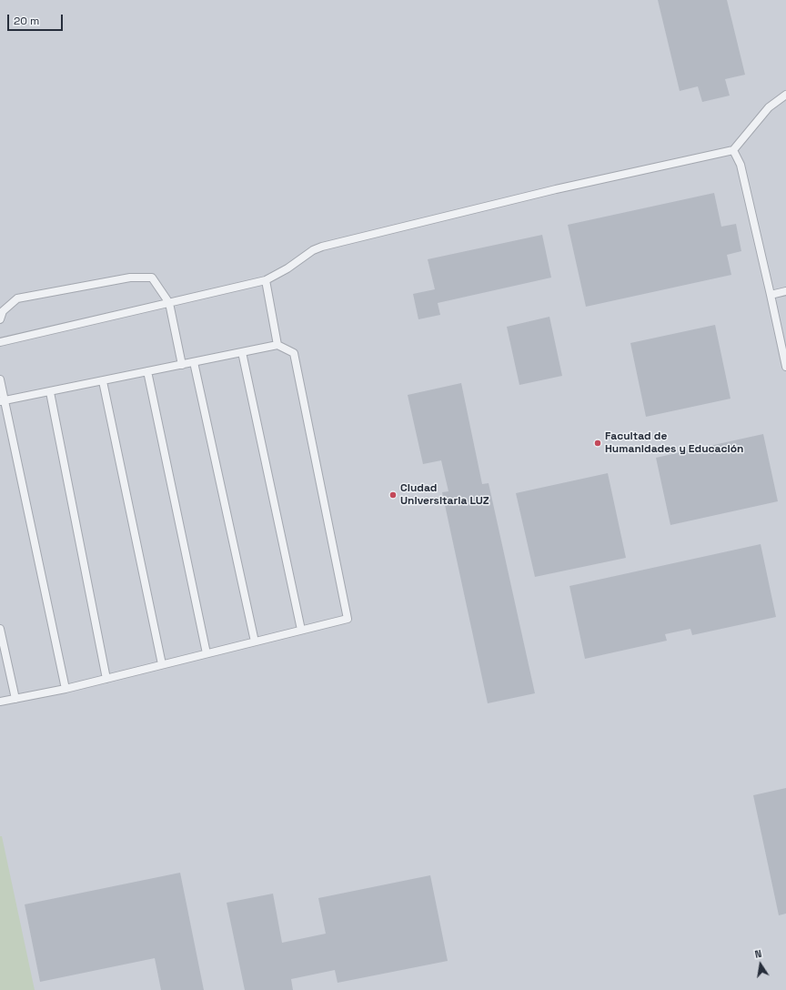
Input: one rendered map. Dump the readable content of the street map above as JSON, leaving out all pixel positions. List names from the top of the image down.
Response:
{
  "places": ["Facultad de Humanidades y Educación", "Ciudad Universitaria LUZ"],
  "scale_bar": "20 m",
  "north": "top"
}
